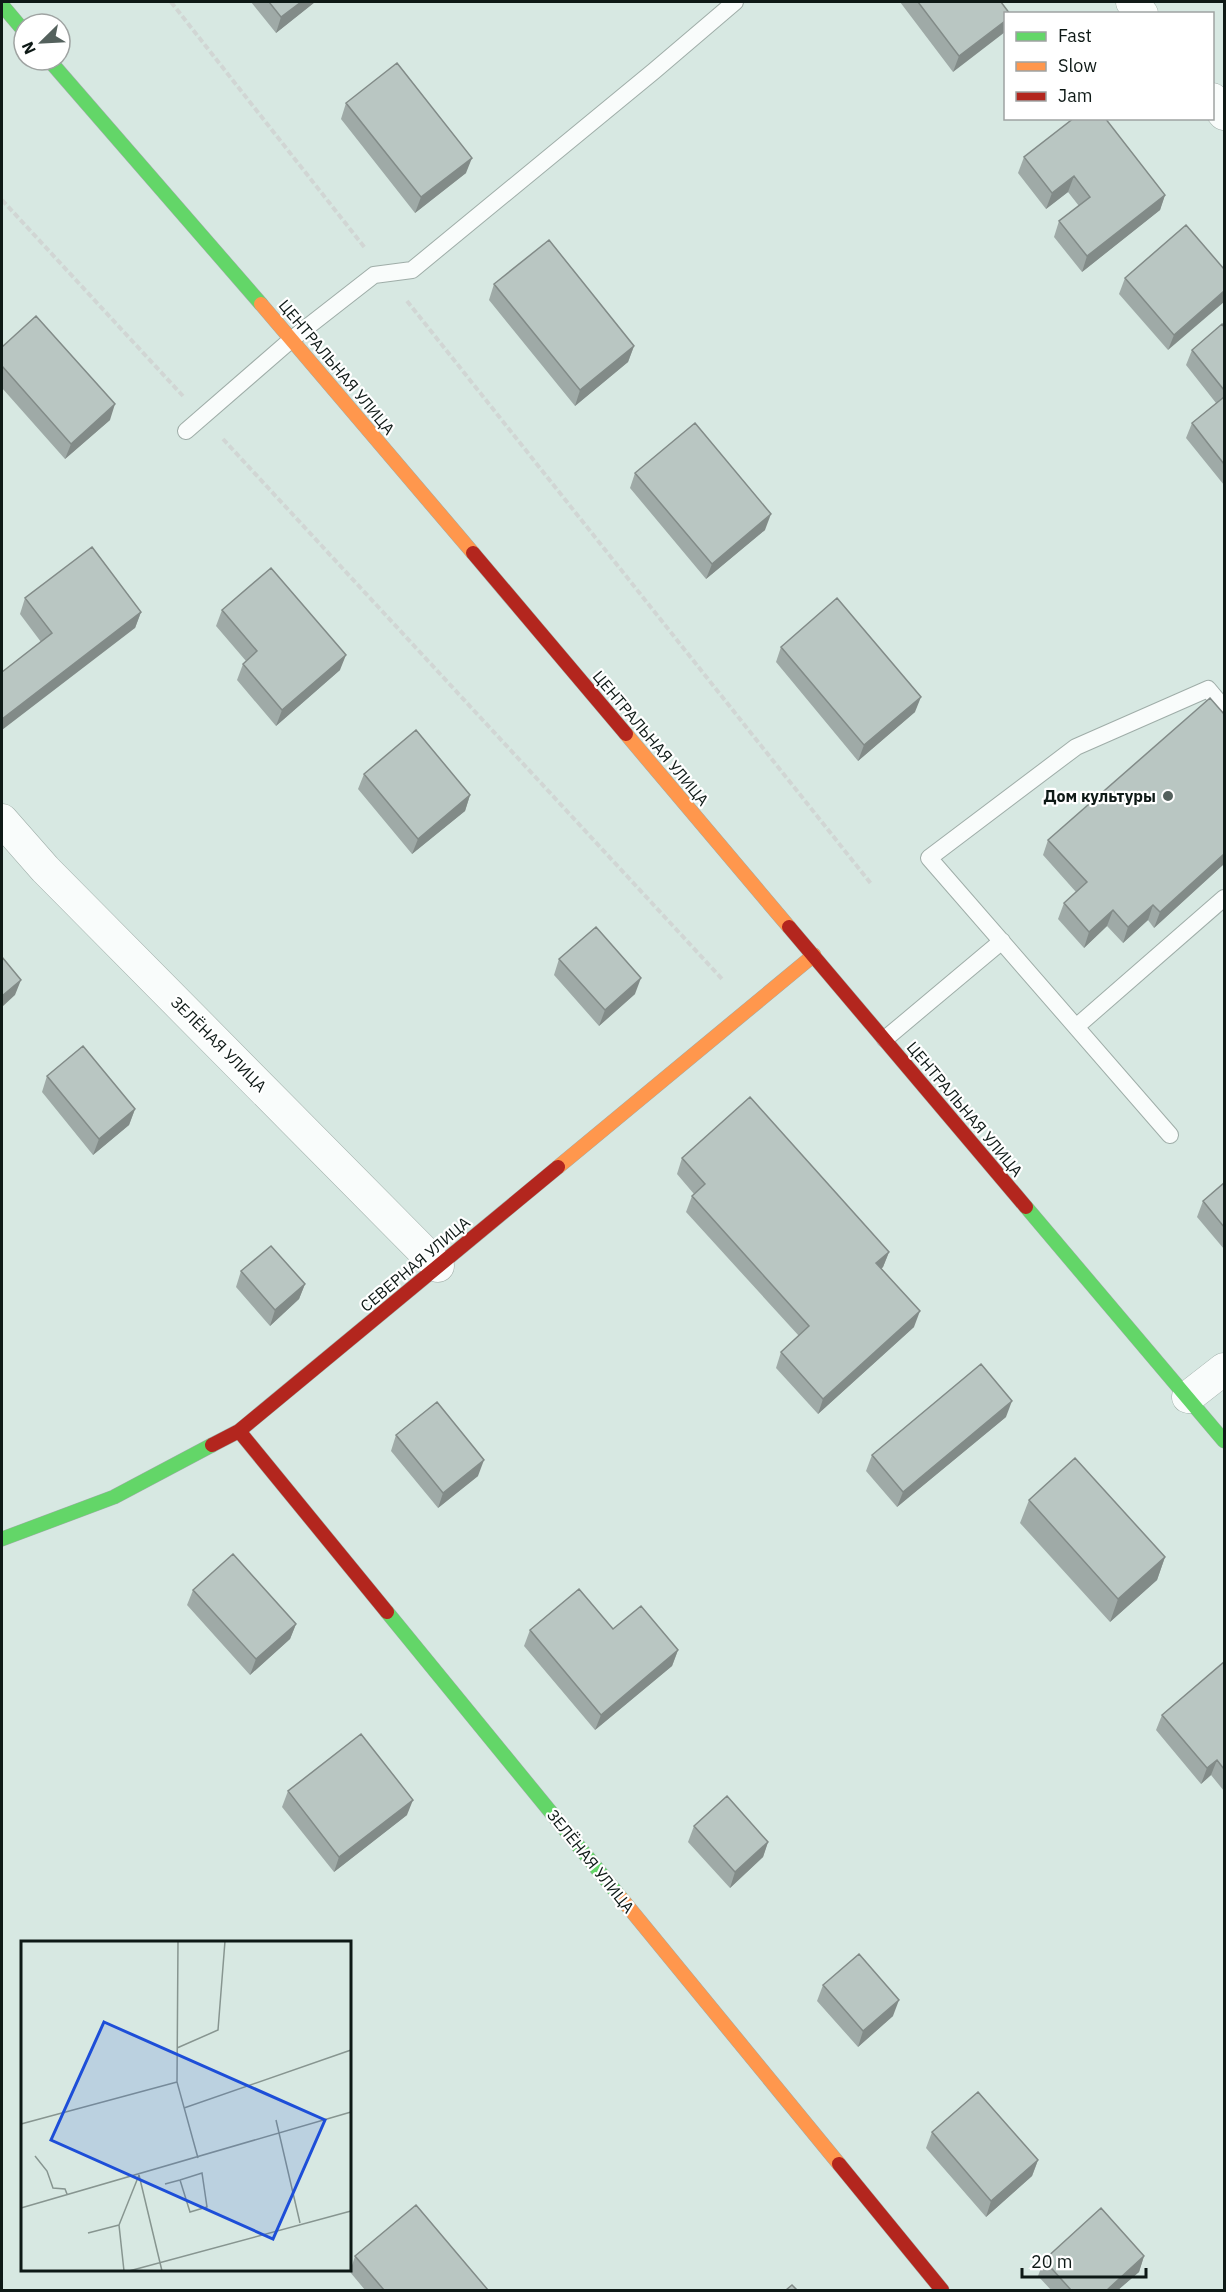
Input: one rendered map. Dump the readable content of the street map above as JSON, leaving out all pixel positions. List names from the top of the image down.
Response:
{
  "streets": {
    "street": ["ЦЕНТРАЛЬНАЯ УЛИЦА", "ЗЕЛЁНАЯ УЛИЦА", "СЕВЕРНАЯ УЛИЦА"]
  },
  "crossings": [
    ["ЦЕНТРАЛЬНАЯ УЛИЦА", "СЕВЕРНАЯ УЛИЦА"],
    ["ЗЕЛЁНАЯ УЛИЦА", "СЕВЕРНАЯ УЛИЦА"]
  ],
  "places": ["Дом культуры"],
  "legend": ["Fast", "Slow", "Jam"],
  "scale_bar": "20 m",
  "north": "bottom left"
}
